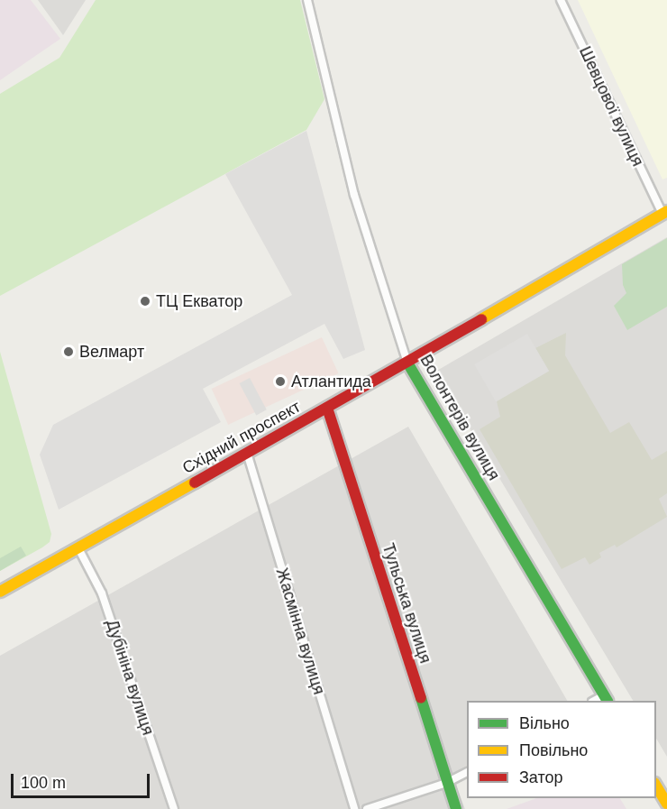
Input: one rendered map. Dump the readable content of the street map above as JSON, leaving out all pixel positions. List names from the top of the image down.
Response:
{
  "streets": {
    "street": [
      "Шевцової вулиця",
      "Волонтерів вулиця",
      "Східний проспект",
      "Тульська вулиця",
      "Жасмінна вулиця",
      "Дубініна вулиця"
    ]
  },
  "crossings": [
    ["Шевцової вулиця", "Східний проспект"],
    ["Волонтерів вулиця", "Східний проспект"],
    ["Східний проспект", "Тульська вулиця"],
    ["Східний проспект", "Жасмінна вулиця"],
    ["Східний проспект", "Дубініна вулиця"]
  ],
  "places": ["ТЦ Екватор", "Велмарт", "Атлантида"],
  "legend": ["Вільно", "Повільно", "Затор"],
  "scale_bar": "100 m"
}
